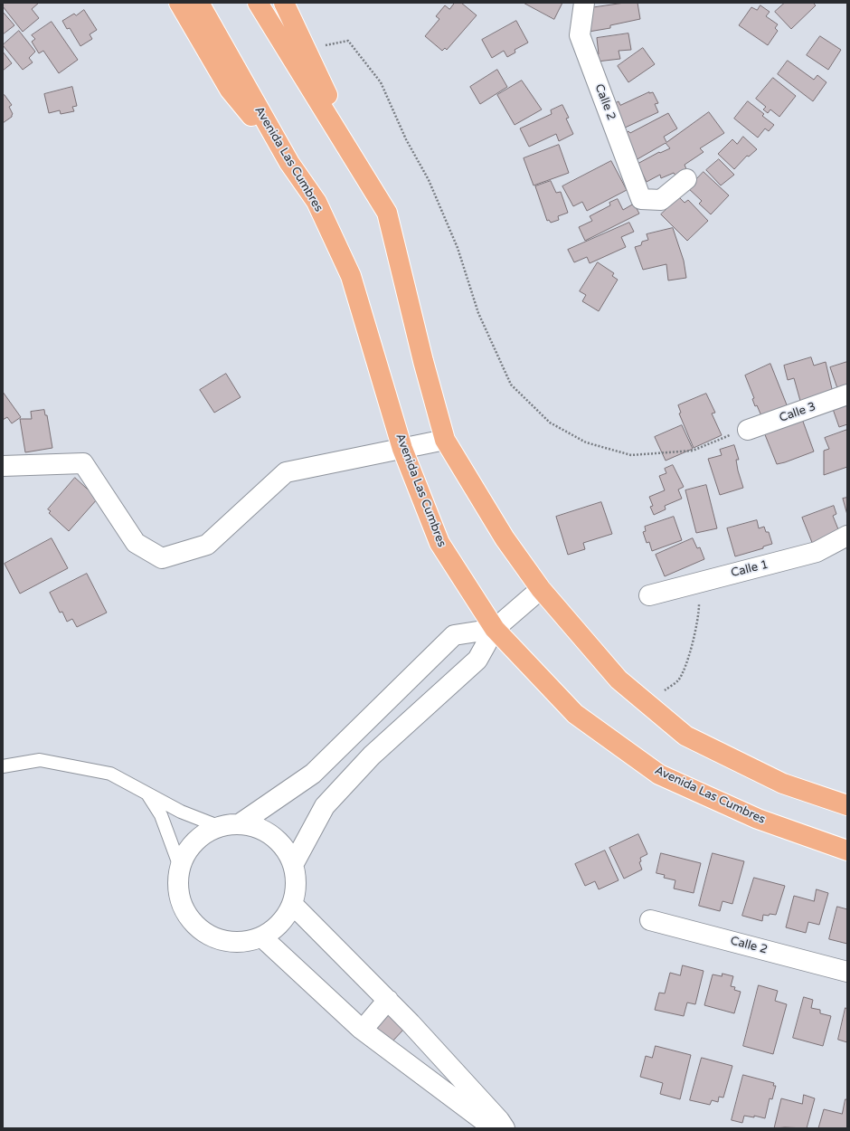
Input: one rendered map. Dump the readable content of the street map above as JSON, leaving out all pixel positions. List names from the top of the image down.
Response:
{
  "streets": {
    "highway": ["Avenida Las Cumbres"],
    "street": ["Calle 2", "Calle 3", "Calle 1"]
  }
}
